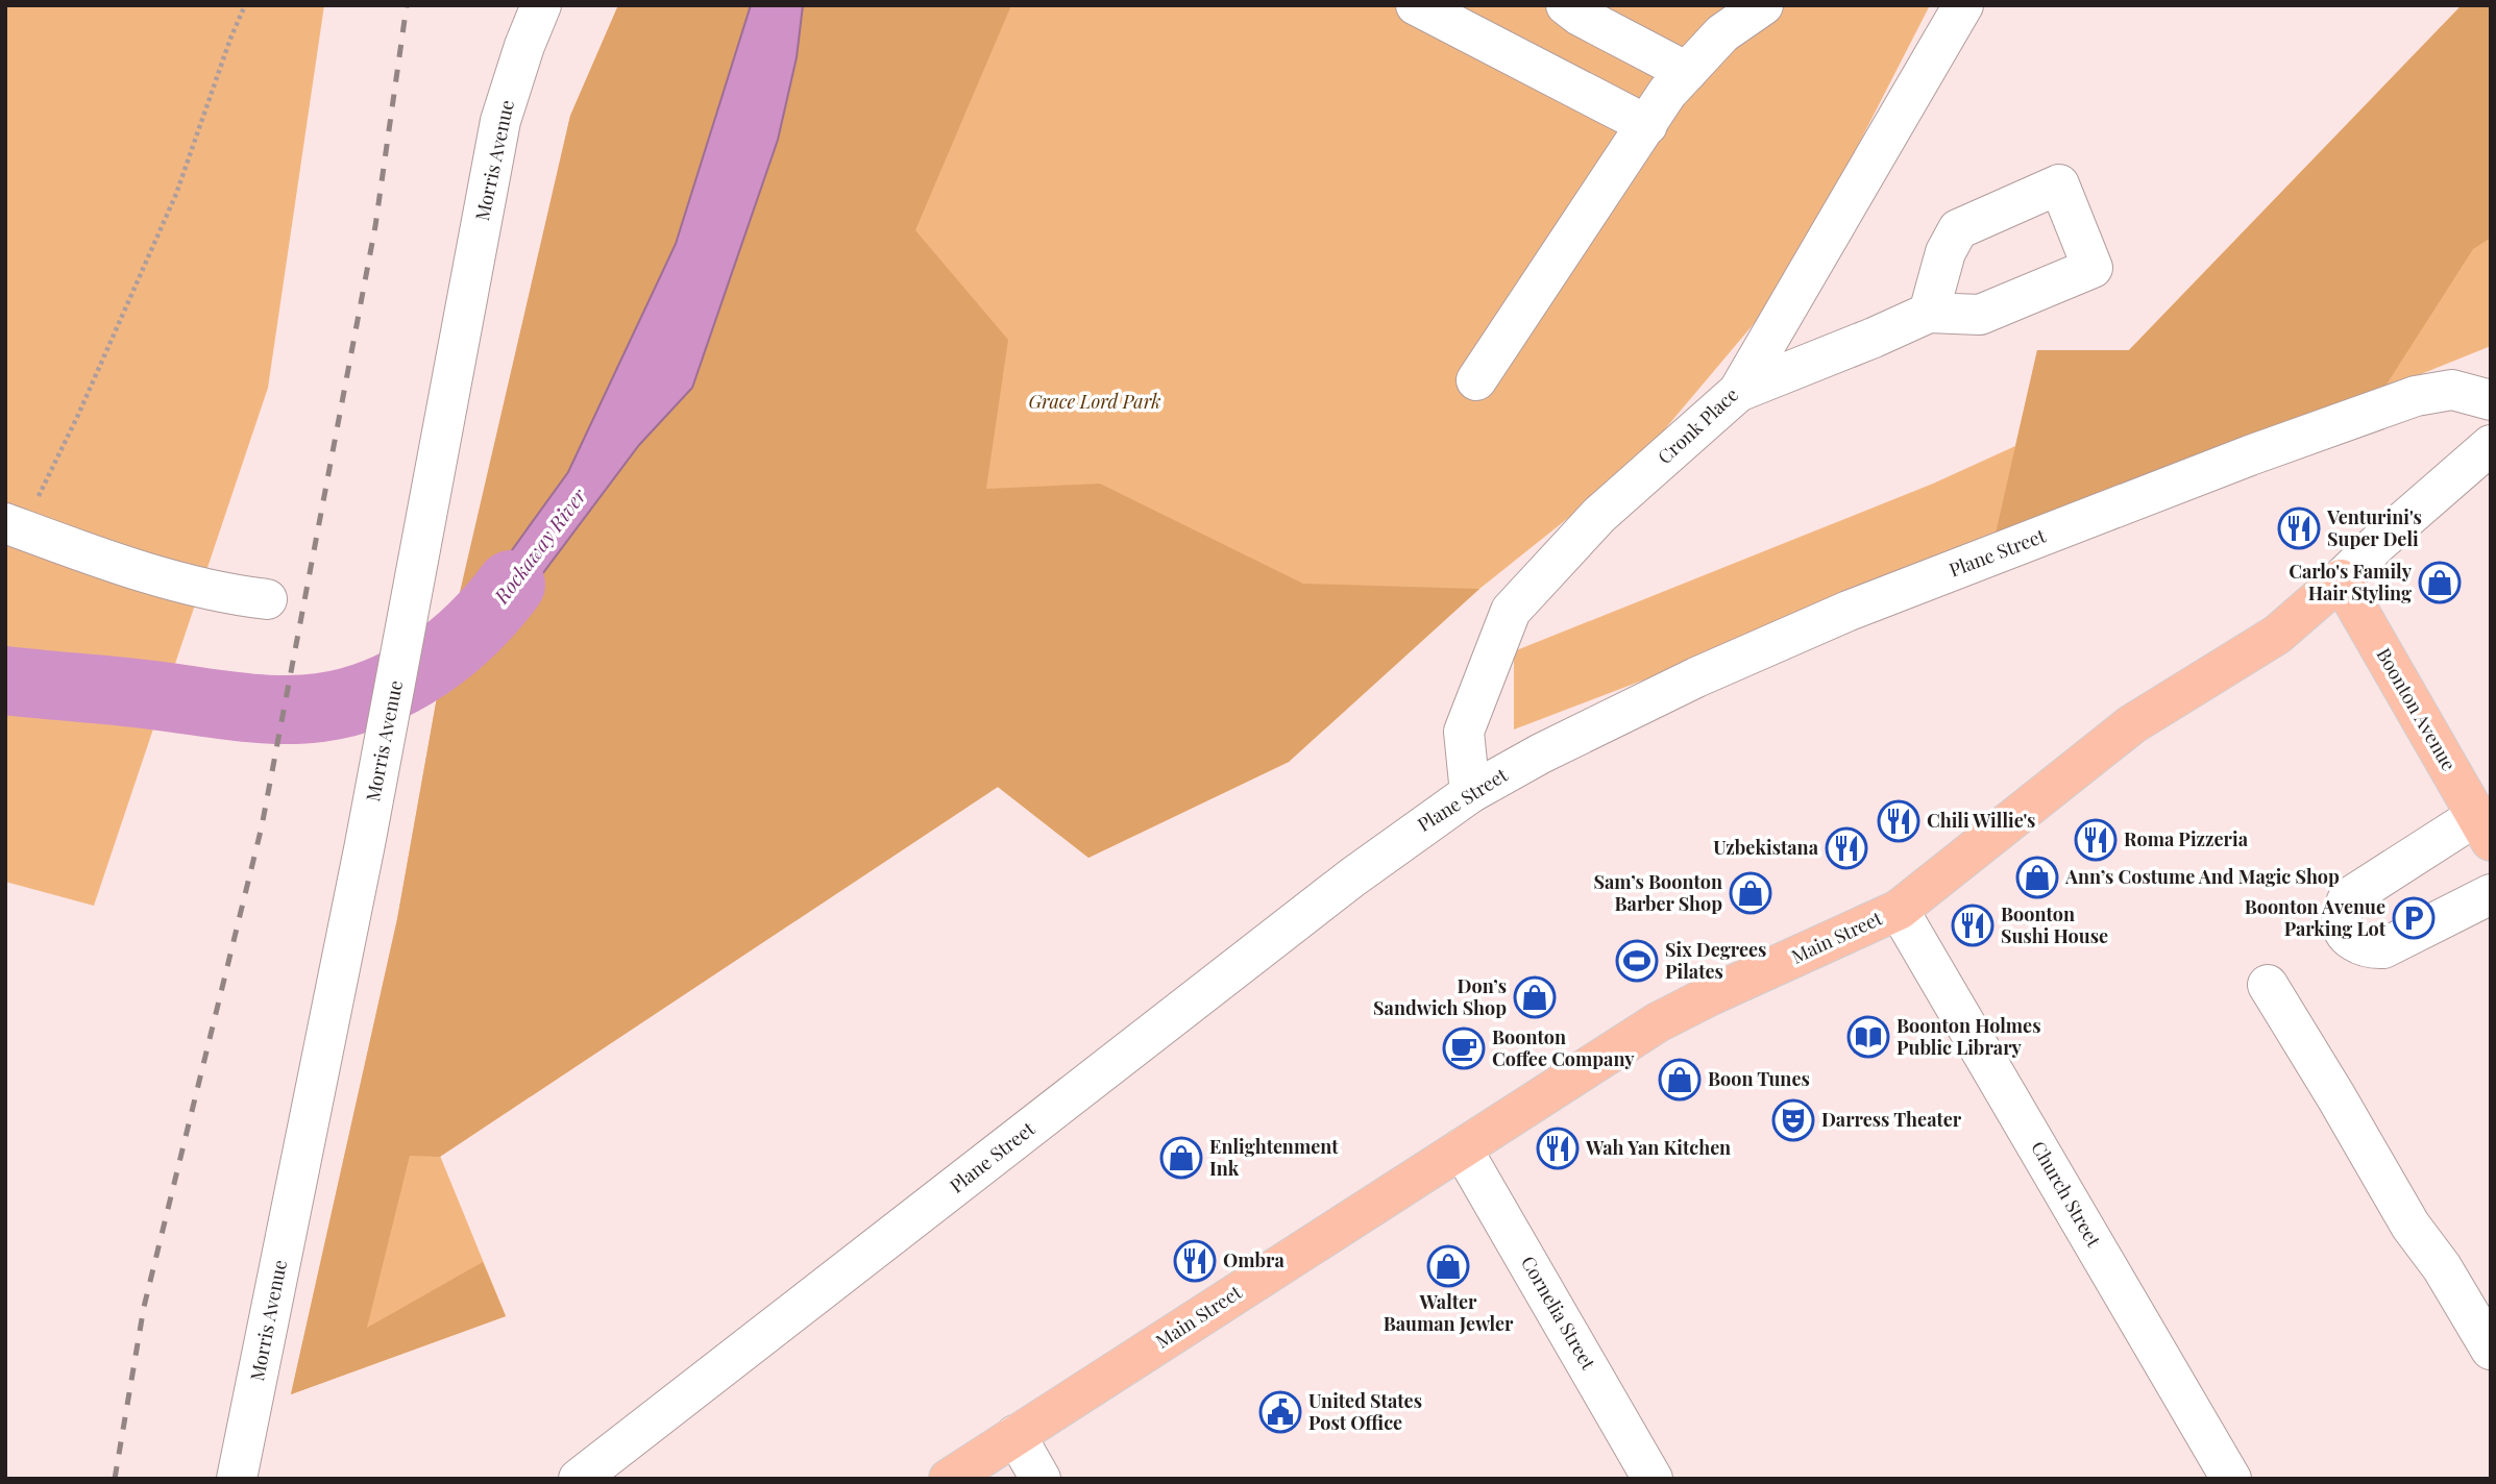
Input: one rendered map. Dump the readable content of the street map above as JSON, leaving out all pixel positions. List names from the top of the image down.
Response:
{
  "streets": {
    "main road": ["Boonton Avenue", "Main Street"],
    "street": [
      "Morris Avenue",
      "Cronk Place",
      "Plane Street",
      "Church Street",
      "Cornelia Street"
    ]
  },
  "crossings": [
    ["Cronk Place", "Plane Street"],
    ["Boonton Avenue", "Main Street"],
    ["Main Street", "Church Street"],
    ["Main Street", "Cornelia Street"]
  ],
  "water": ["Rockaway River"],
  "parks": ["Grace Lord Park"],
  "places": {
    "restaurant": [
      "Venturini's Super Deli",
      "Chili Willie's",
      "Roma Pizzeria",
      "Uzbekistana",
      "Boonton Sushi House",
      "Wah Yan Kitchen",
      "Ombra"
    ],
    "shop": [
      "Carlo's Family Hair Styling",
      "Ann’s Costume And Magic Shop",
      "Sam’s Boonton Barber Shop",
      "Don’s Sandwich Shop",
      "Boon Tunes",
      "Enlightenment Ink",
      "Walter Bauman Jewler"
    ],
    "parking": ["Boonton Avenue Parking Lot"],
    "sports": ["Six Degrees Pilates"],
    "library": ["Boonton Holmes Public Library"],
    "cafe": ["Boonton Coffee Company"],
    "theatre": ["Darress Theater"],
    "public building": ["United States Post Office"]
  }
}
